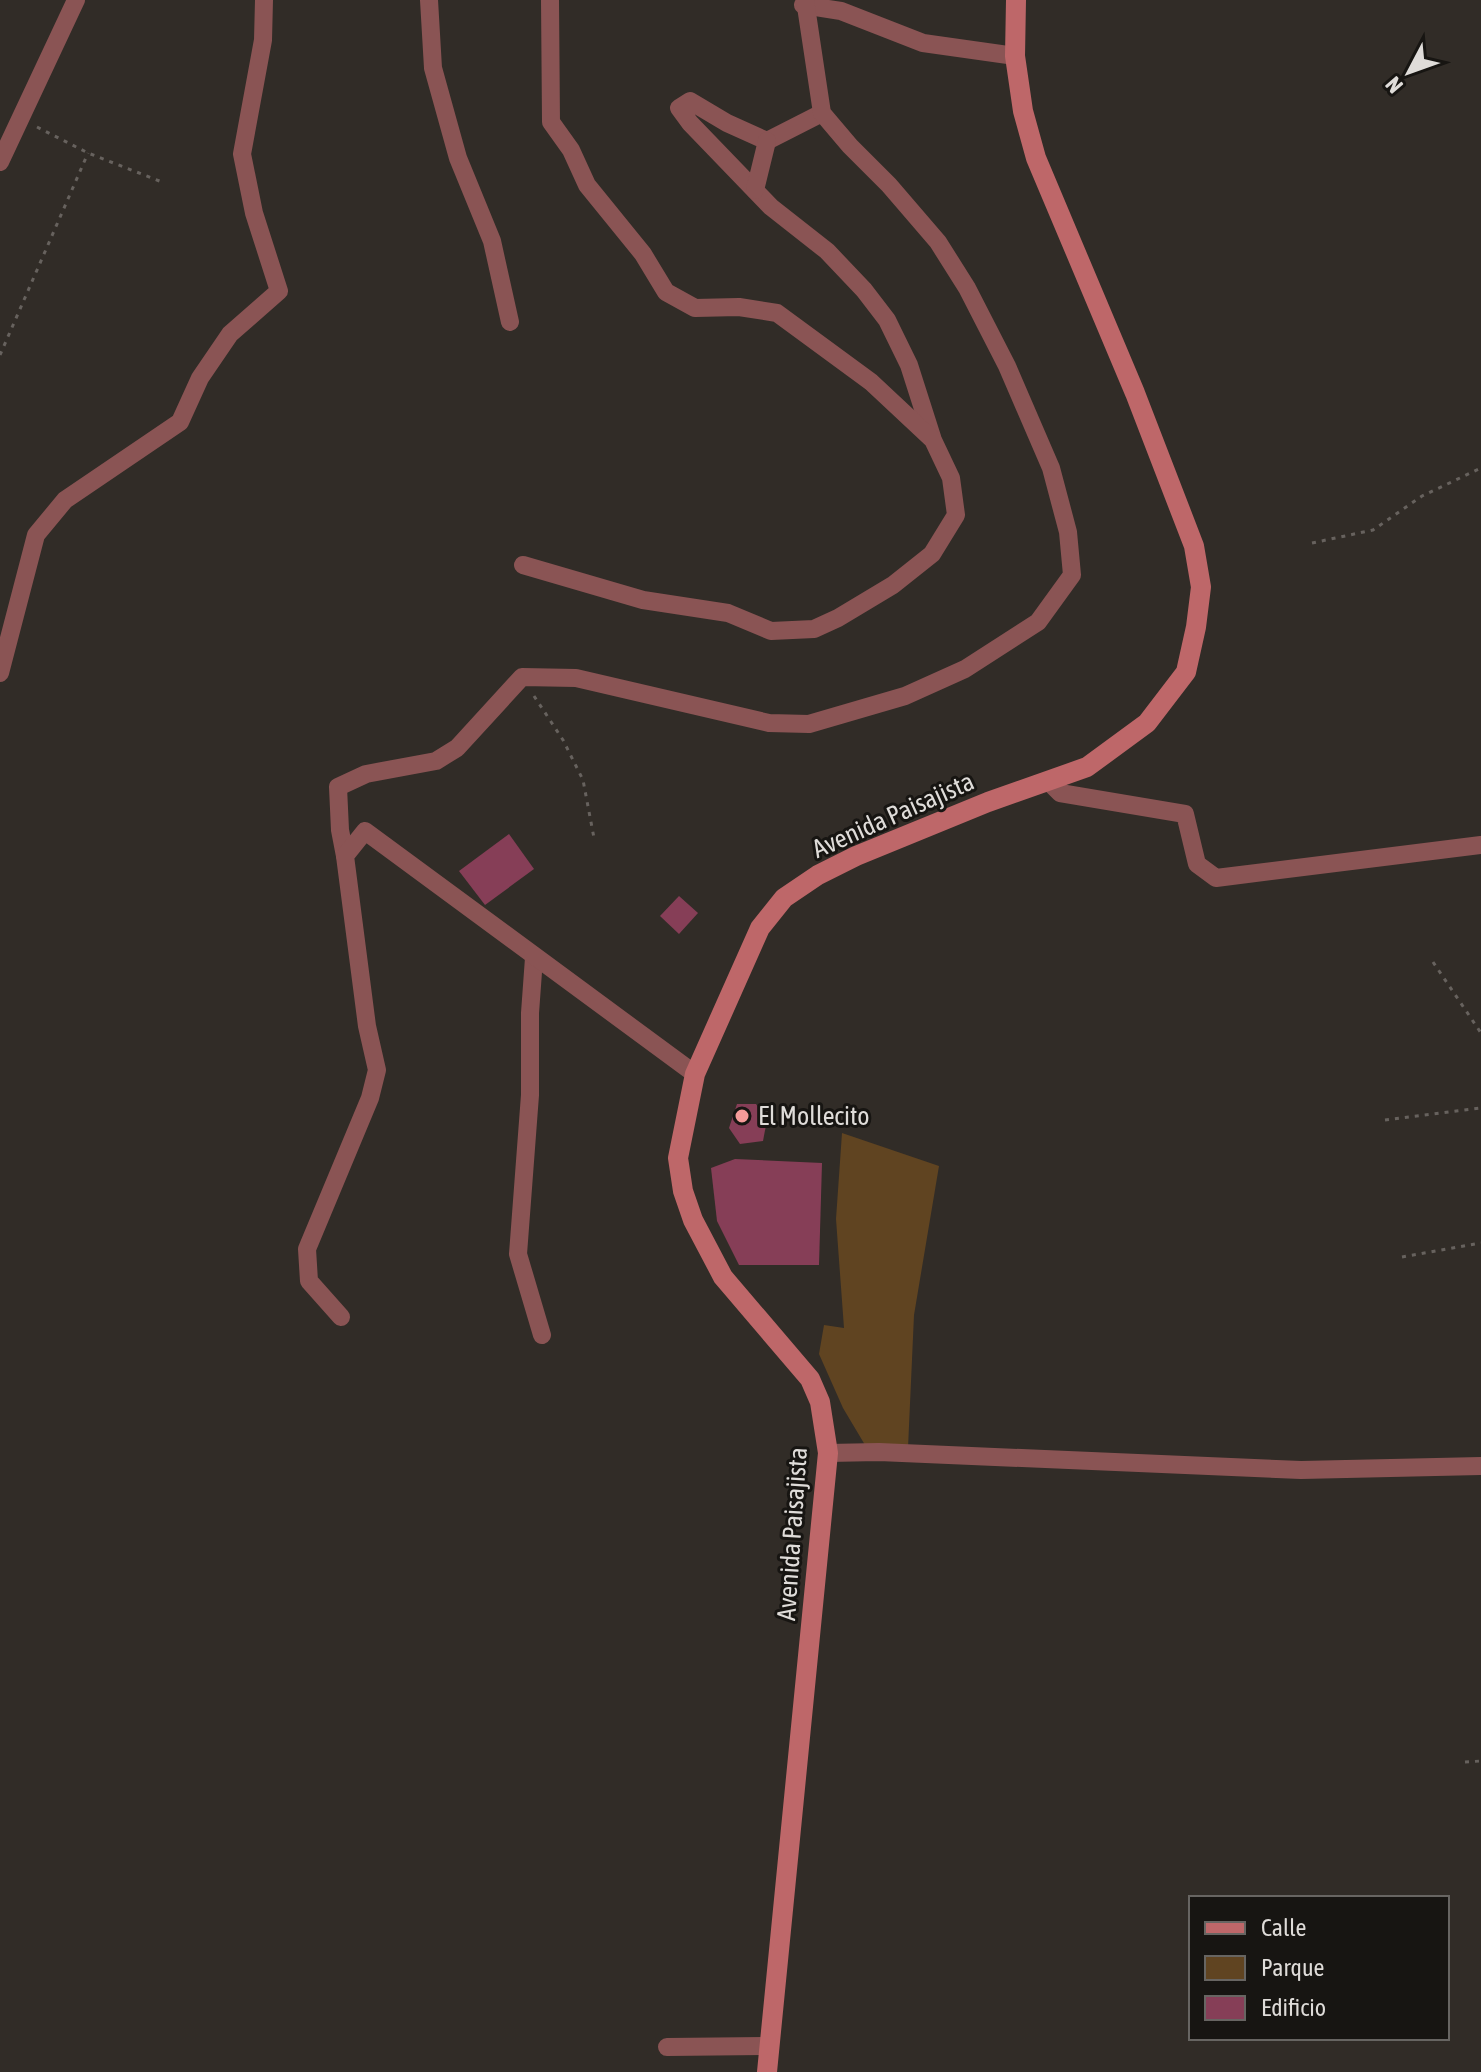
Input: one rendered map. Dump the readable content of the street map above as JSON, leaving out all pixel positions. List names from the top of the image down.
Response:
{
  "streets": {
    "main road": ["Avenida Paisajista"]
  },
  "places": ["El Mollecito"],
  "legend": ["Calle", "Parque", "Edificio"],
  "north": "bottom left"
}
